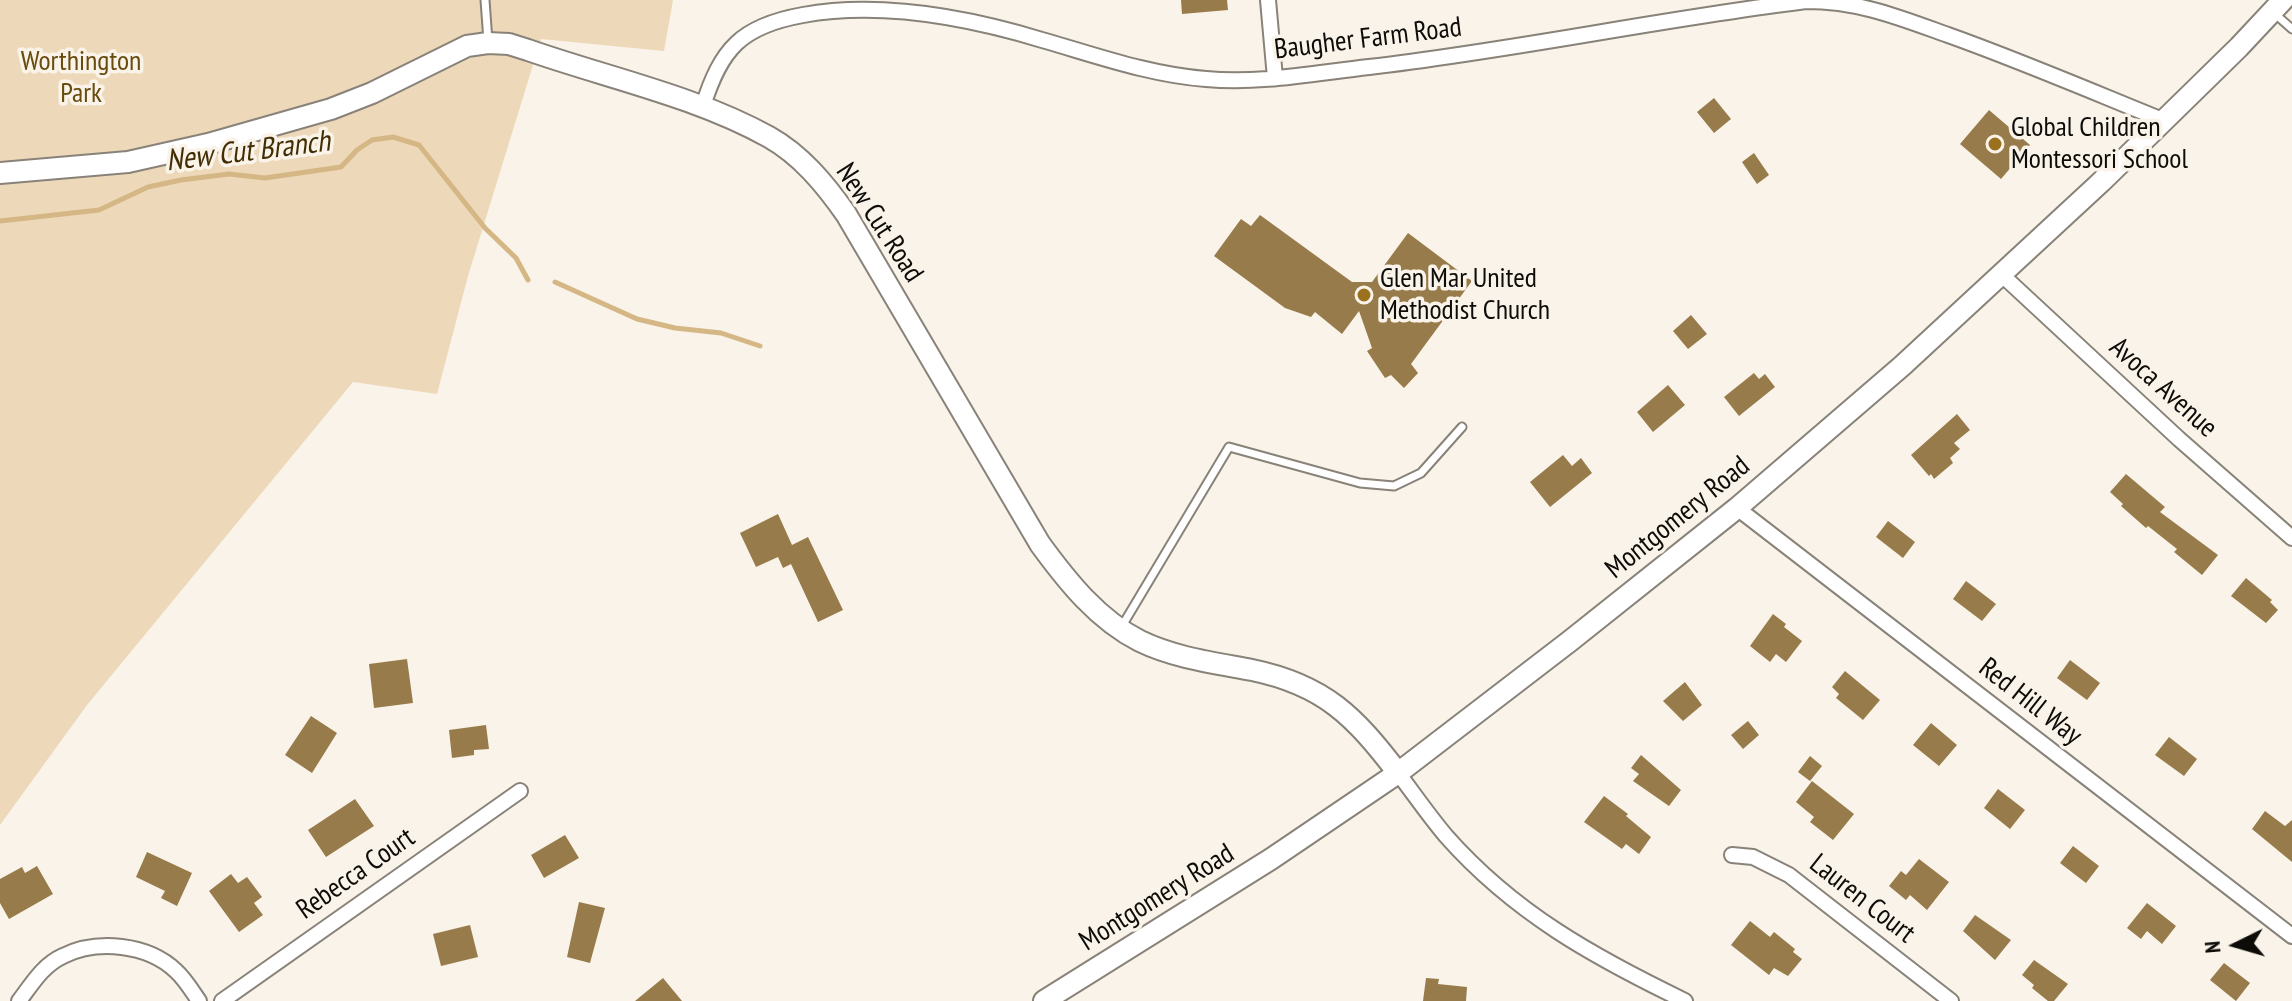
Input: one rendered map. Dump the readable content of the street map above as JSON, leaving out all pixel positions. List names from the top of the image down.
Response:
{
  "streets": {
    "street": [
      "Baugher Farm Road",
      "New Cut Road",
      "Avoca Avenue",
      "Montgomery Road",
      "Red Hill Way",
      "Rebecca Court",
      "Lauren Court"
    ]
  },
  "crossings": [
    ["Baugher Farm Road", "New Cut Road"],
    ["Baugher Farm Road", "Montgomery Road"],
    ["New Cut Road", "Montgomery Road"],
    ["Avoca Avenue", "Montgomery Road"],
    ["Montgomery Road", "Red Hill Way"]
  ],
  "water": ["New Cut Branch"],
  "parks": ["Worthington Park"],
  "places": ["Global Children Montessori School", "Glen Mar United Methodist Church"],
  "north": "left"
}
